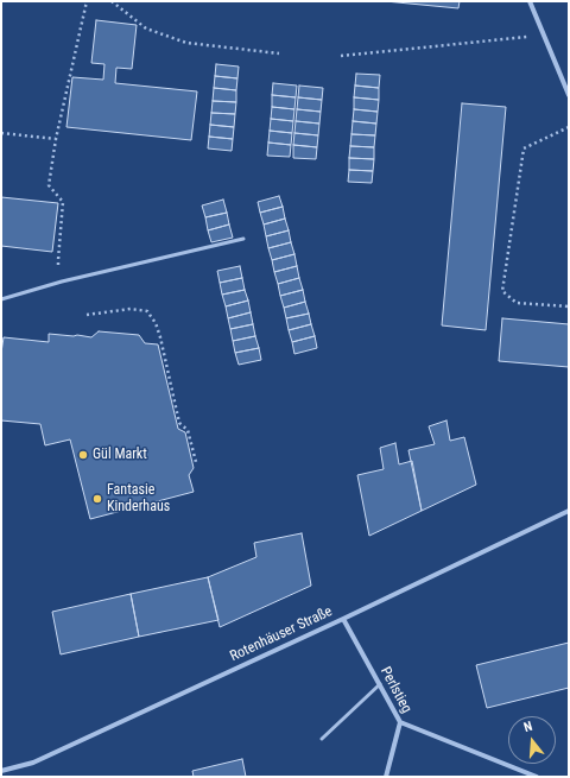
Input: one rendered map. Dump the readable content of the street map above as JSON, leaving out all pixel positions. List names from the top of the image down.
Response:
{
  "streets": {
    "street": ["Rotenhäuser Straße", "Perlstieg"]
  },
  "crossings": [
    ["Rotenhäuser Straße", "Perlstieg"]
  ],
  "places": ["Gül Markt", "Fantasie Kinderhaus"],
  "north": "top"
}
